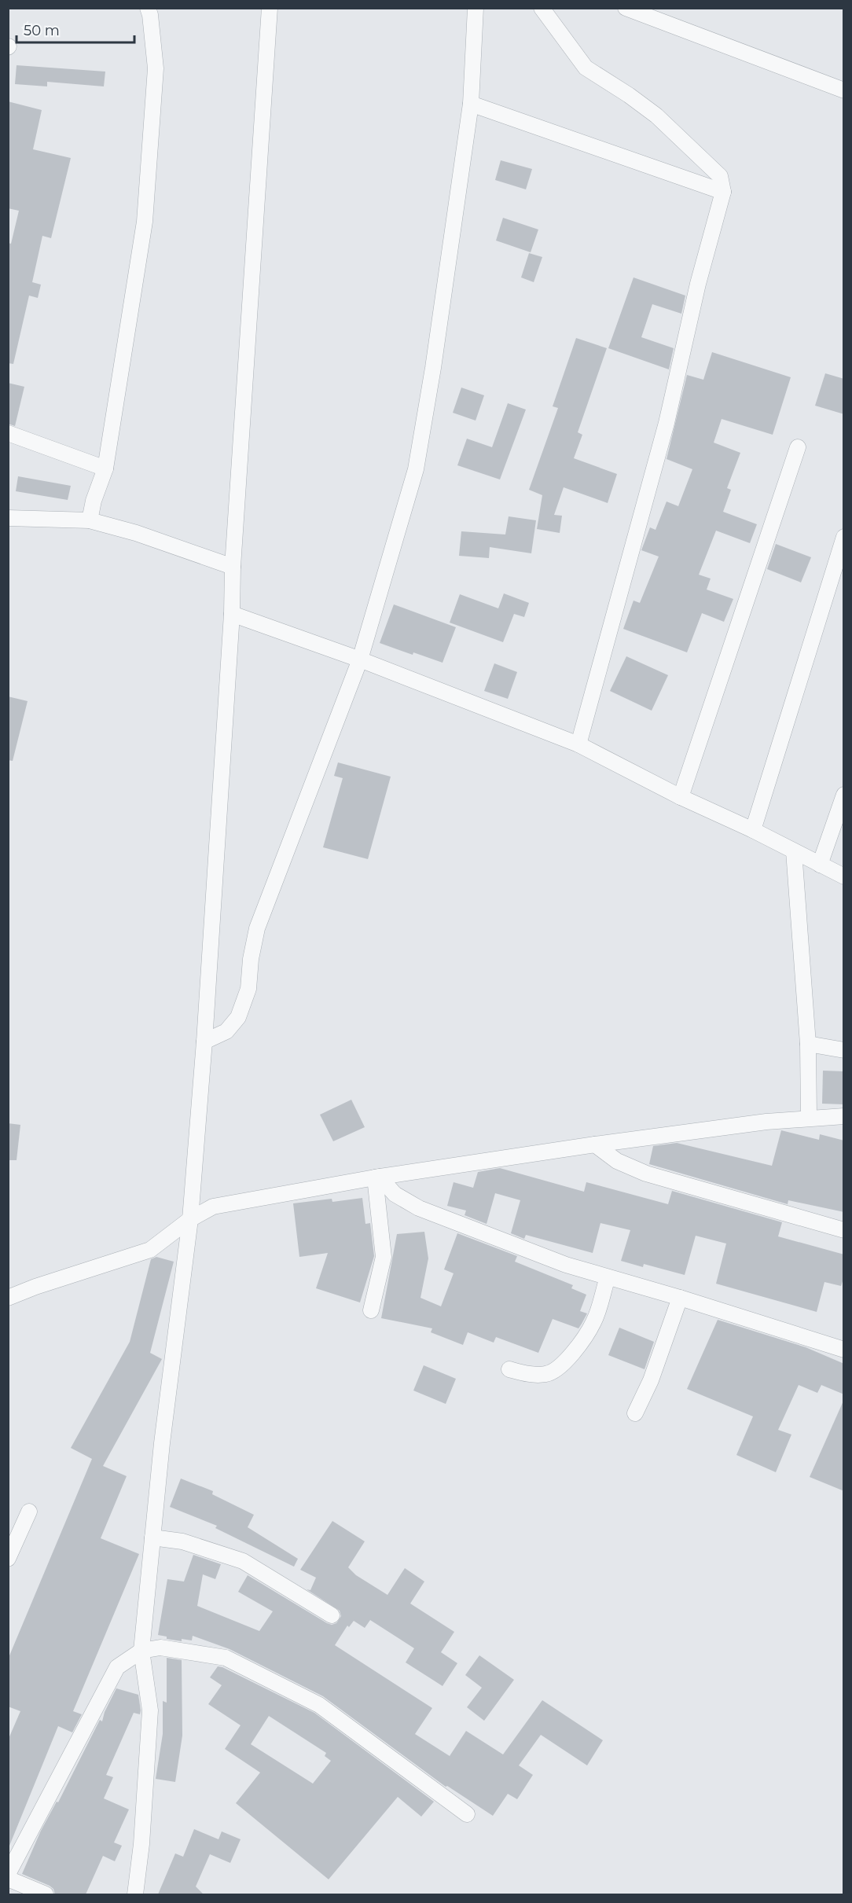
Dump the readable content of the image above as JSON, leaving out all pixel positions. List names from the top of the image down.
{
  "scale_bar": "50 m"
}
